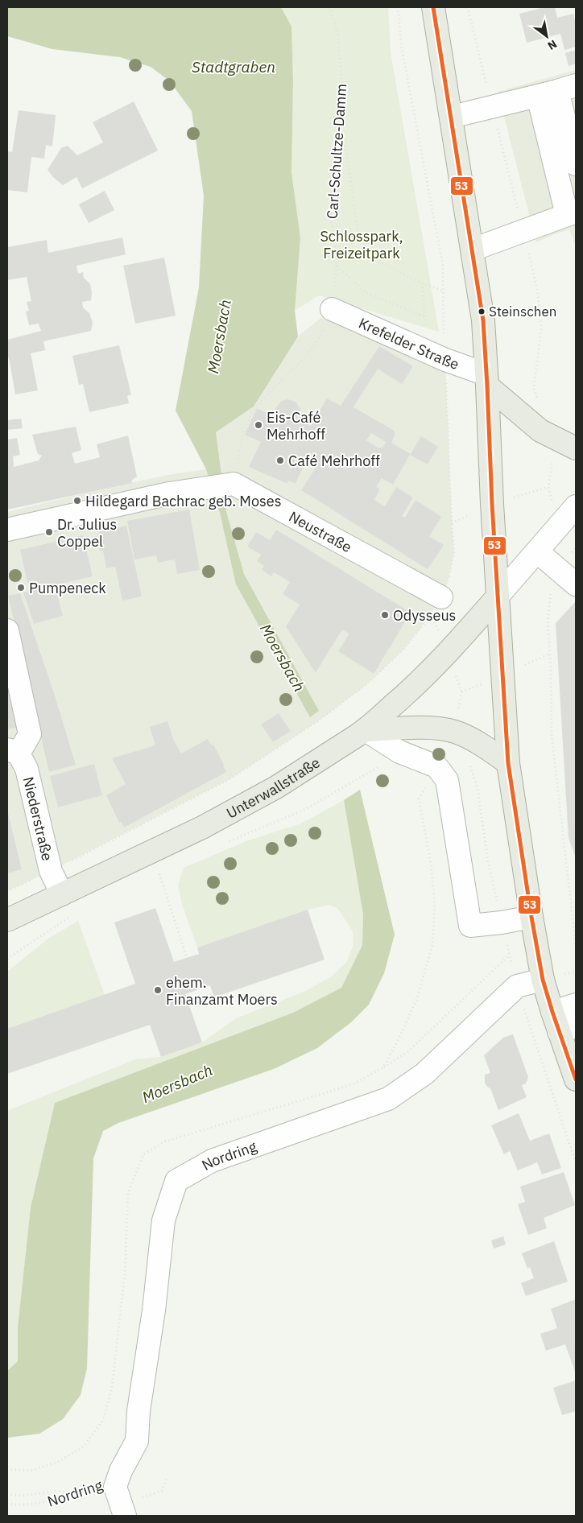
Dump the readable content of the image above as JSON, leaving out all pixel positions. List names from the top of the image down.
{
  "streets": {
    "main road": ["Unterwallstraße"],
    "street": [
      "Krefelder Straße",
      "Neustraße",
      "Niederstraße",
      "Nordring"
    ],
    "path": ["Carl-Schultze-Damm"]
  },
  "crossings": [
    ["Unterwallstraße", "Niederstraße"]
  ],
  "water": ["Stadtgraben", "Moersbach"],
  "parks": ["Schlosspark, Freizeitpark"],
  "places": [
    "Steinschen",
    "Eis-Café Mehrhoff",
    "Café Mehrhoff",
    "Hildegard Bachrac geb. Moses",
    "Dr. Julius Coppel",
    "Pumpeneck",
    "Odysseus",
    "ehem. Finanzamt Moers"
  ],
  "lines": ["transit line 53"],
  "north": "bottom right"
}
